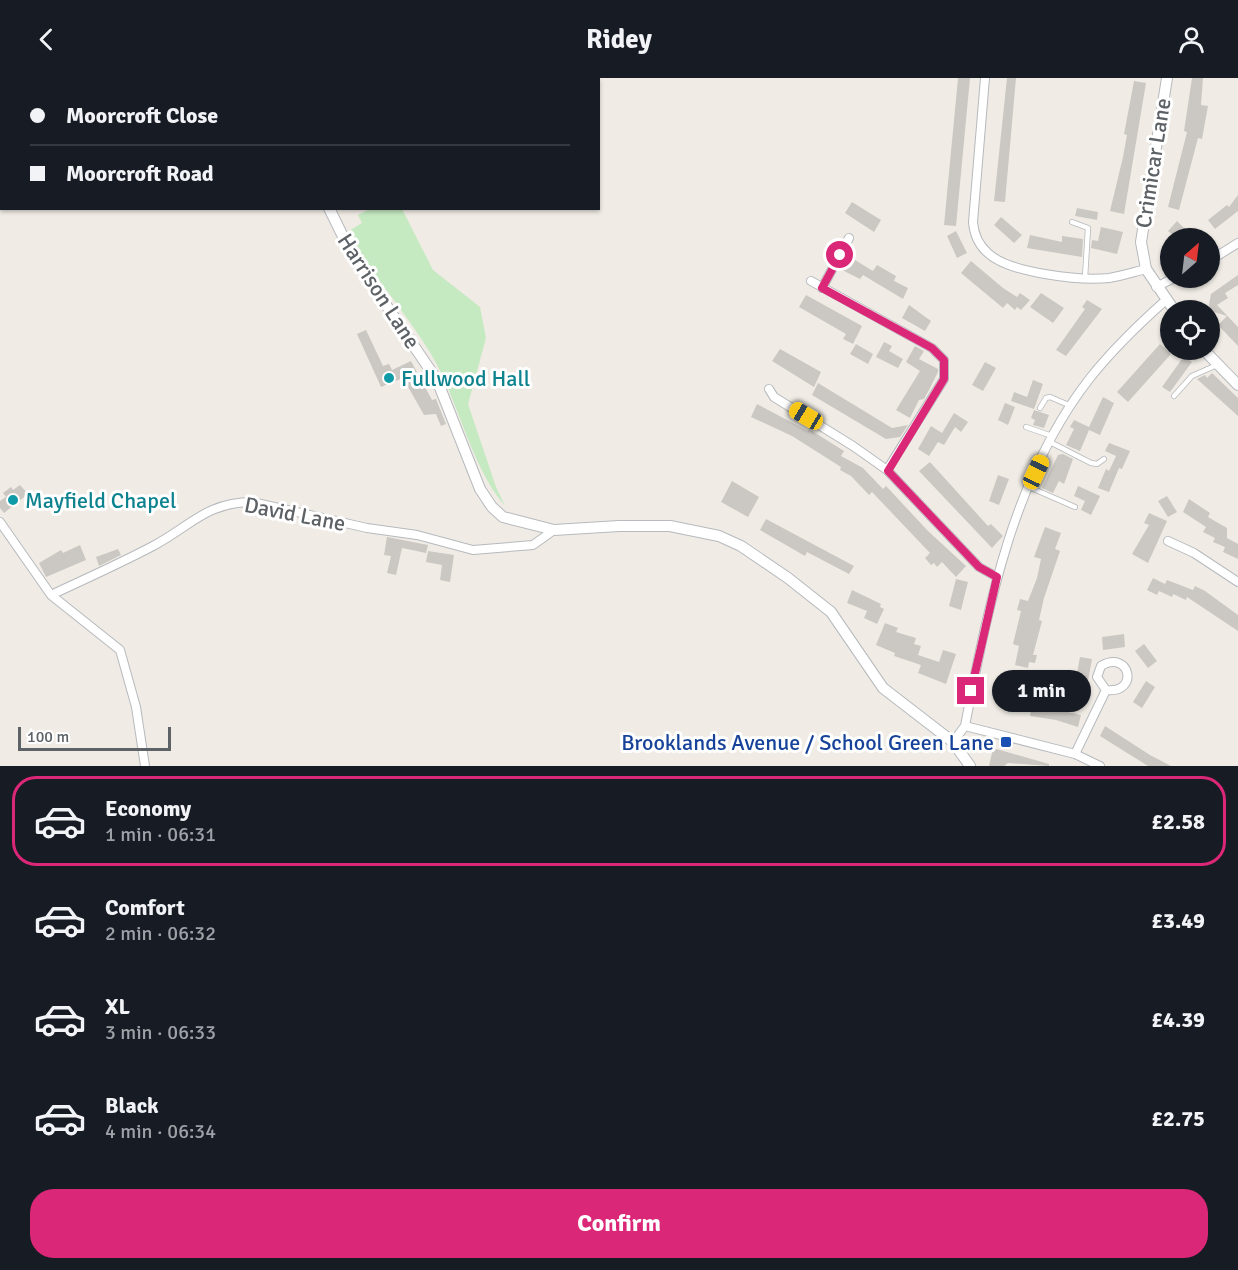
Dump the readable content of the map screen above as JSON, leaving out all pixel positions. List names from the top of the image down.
{
  "streets": {
    "street": ["Crimicar Lane", "Harrison Lane", "David Lane"]
  },
  "crossings": [
    ["Harrison Lane", "David Lane"]
  ],
  "places": {
    "other": ["Fullwood Hall", "Mayfield Chapel"],
    "transit": ["Brooklands Avenue / School Green Lane"]
  },
  "scale_bar": "100 m",
  "north": "top right",
  "page": {
    "header": "Ridey",
    "banner": ["Moorcroft Close", "Moorcroft Road"],
    "bubble": "1 min",
    "scale": "100 m",
    "list": [
      {
        "name": "Economy",
        "note": "1 min · 06:31",
        "value": "£2.58"
      },
      {
        "name": "Comfort",
        "note": "2 min · 06:32",
        "value": "£3.49"
      },
      {
        "name": "XL",
        "note": "3 min · 06:33",
        "value": "£4.39"
      },
      {
        "name": "Black",
        "note": "4 min · 06:34",
        "value": "£2.75"
      }
    ],
    "buttons": "Confirm"
  }
}
